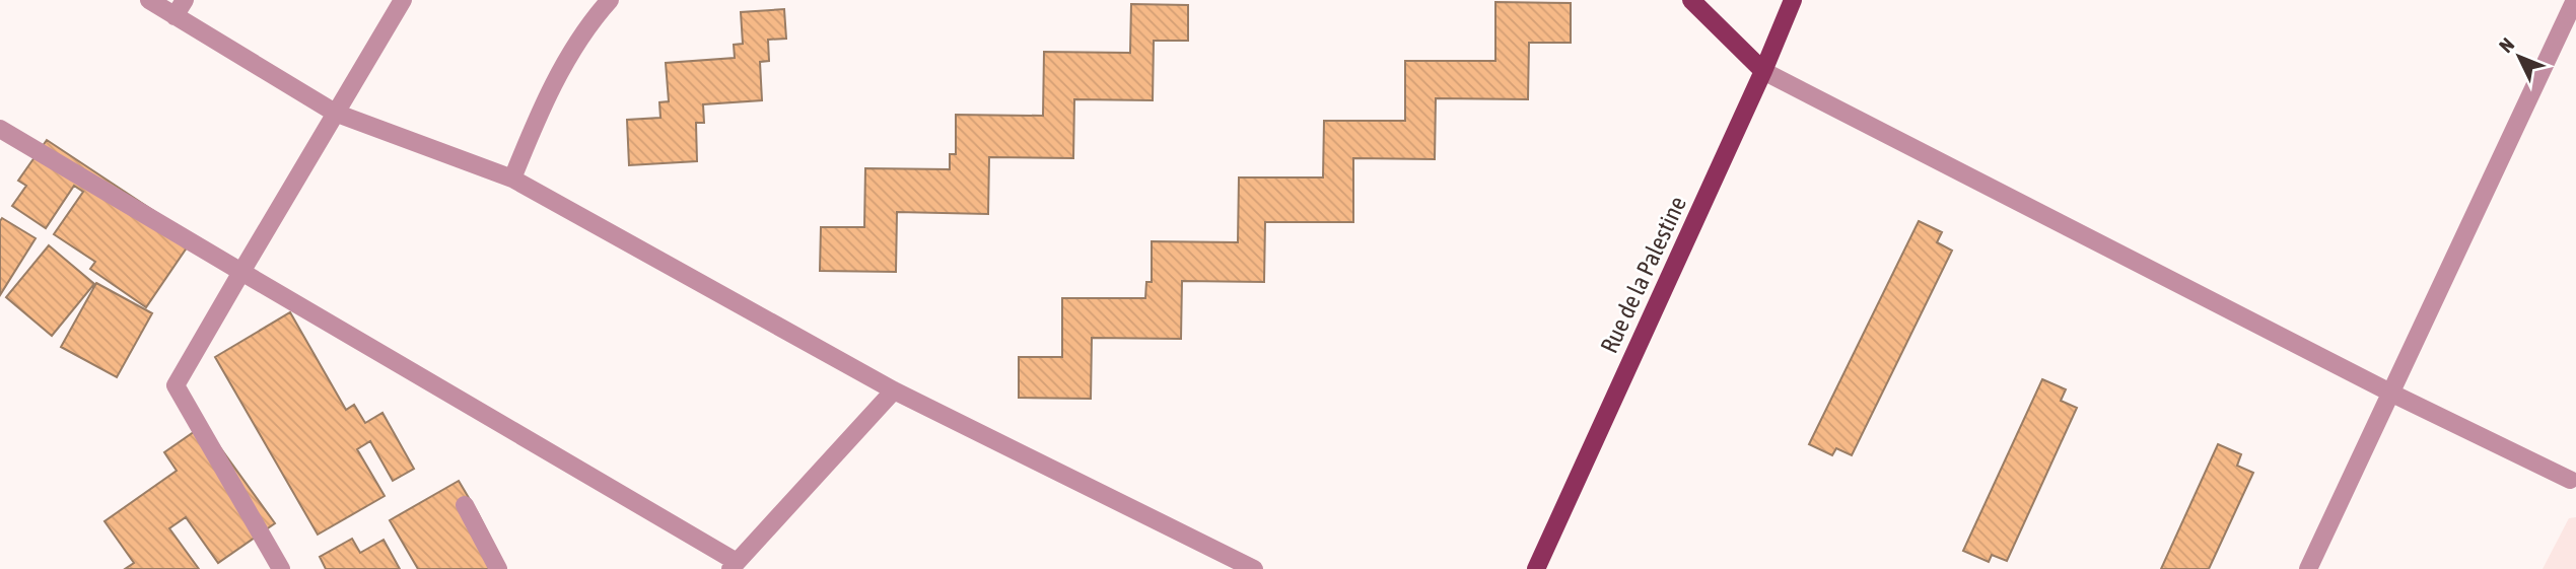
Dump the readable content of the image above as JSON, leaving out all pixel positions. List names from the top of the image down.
{
  "streets": {
    "main road": ["Rue de la Palestine"]
  },
  "north": "top left"
}
